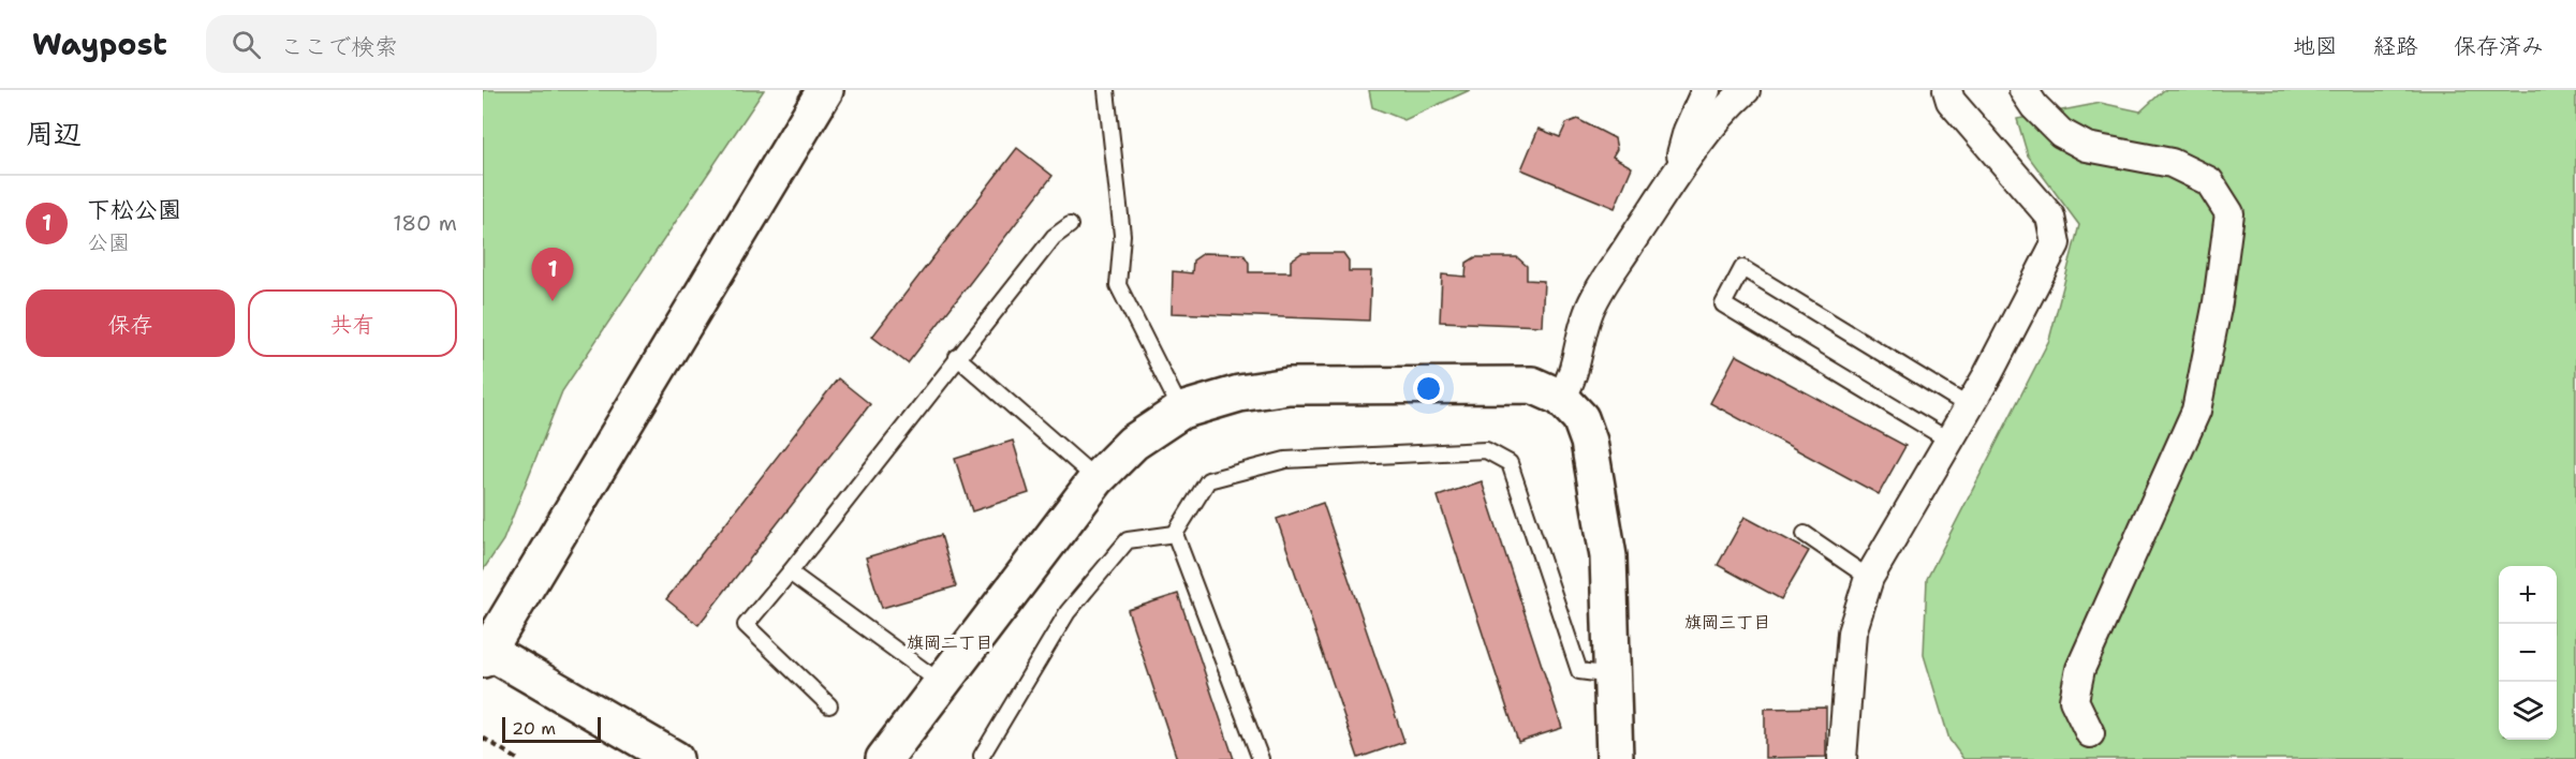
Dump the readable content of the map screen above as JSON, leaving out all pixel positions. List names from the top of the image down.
{
  "districts": ["旗岡三丁目", "旗岡二丁目"],
  "scale_bar": "20 m",
  "page": {
    "header": "Waypost",
    "search": "ここで検索",
    "nav": ["地図", "経路", "保存済み"],
    "heading": "周辺",
    "list": [
      {
        "mark": "1",
        "name": "下松公園",
        "note": "公園",
        "value": "180 m"
      }
    ],
    "pins": "1",
    "buttons": ["保存", "共有"],
    "map_buttons": ["+", "−"],
    "scale": "20 m"
  }
}
